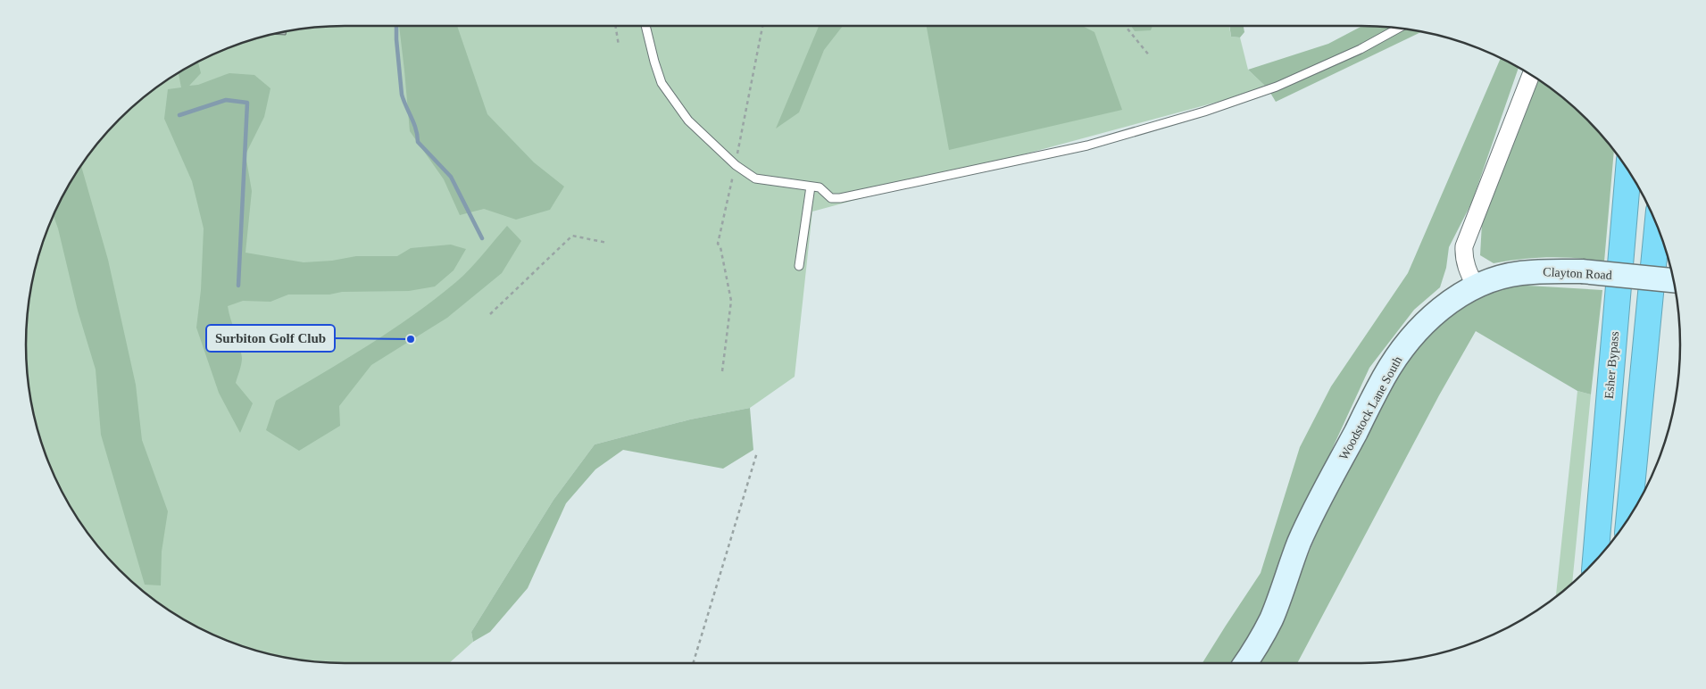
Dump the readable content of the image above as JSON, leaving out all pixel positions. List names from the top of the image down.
{
  "streets": {
    "highway": ["Esher Bypass"],
    "street": ["Clayton Road", "Woodstock Lane South"]
  },
  "crossings": [
    ["Clayton Road", "Woodstock Lane South"]
  ],
  "places": ["Surbiton Golf Club"]
}
